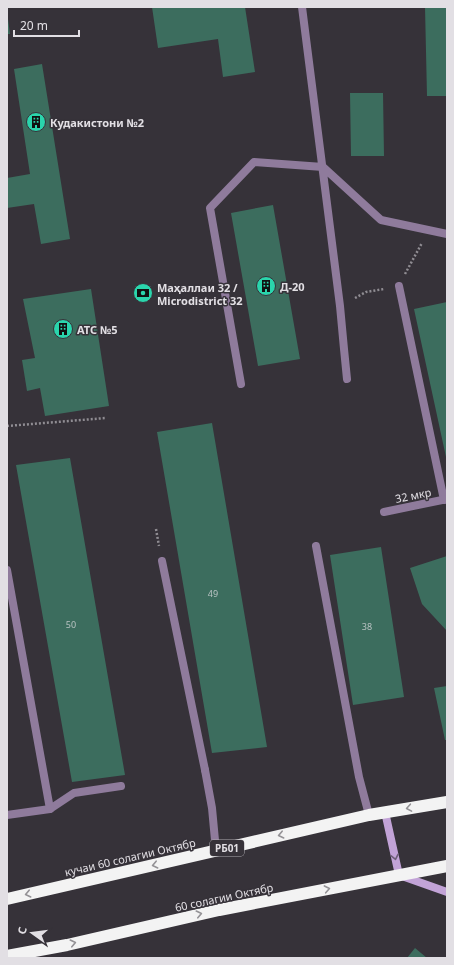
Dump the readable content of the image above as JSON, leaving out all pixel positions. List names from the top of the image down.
{
  "streets": {
    "highway": ["РБ01", "кучаи 60 солагии Октябр", "60 солагии Октябр"],
    "street": ["32 мкр"]
  },
  "one_way": ["кучаи 60 солагии Октябр", "60 солагии Октябр"],
  "places": {
    "building": ["Кудакистони №2", "Д-20", "АТС №5"],
    "bank": ["Маҳаллаи 32 / Microdistrict 32"]
  },
  "house_numbers": ["49", "50", "38"],
  "scale_bar": "20 m",
  "north": "left"
}
